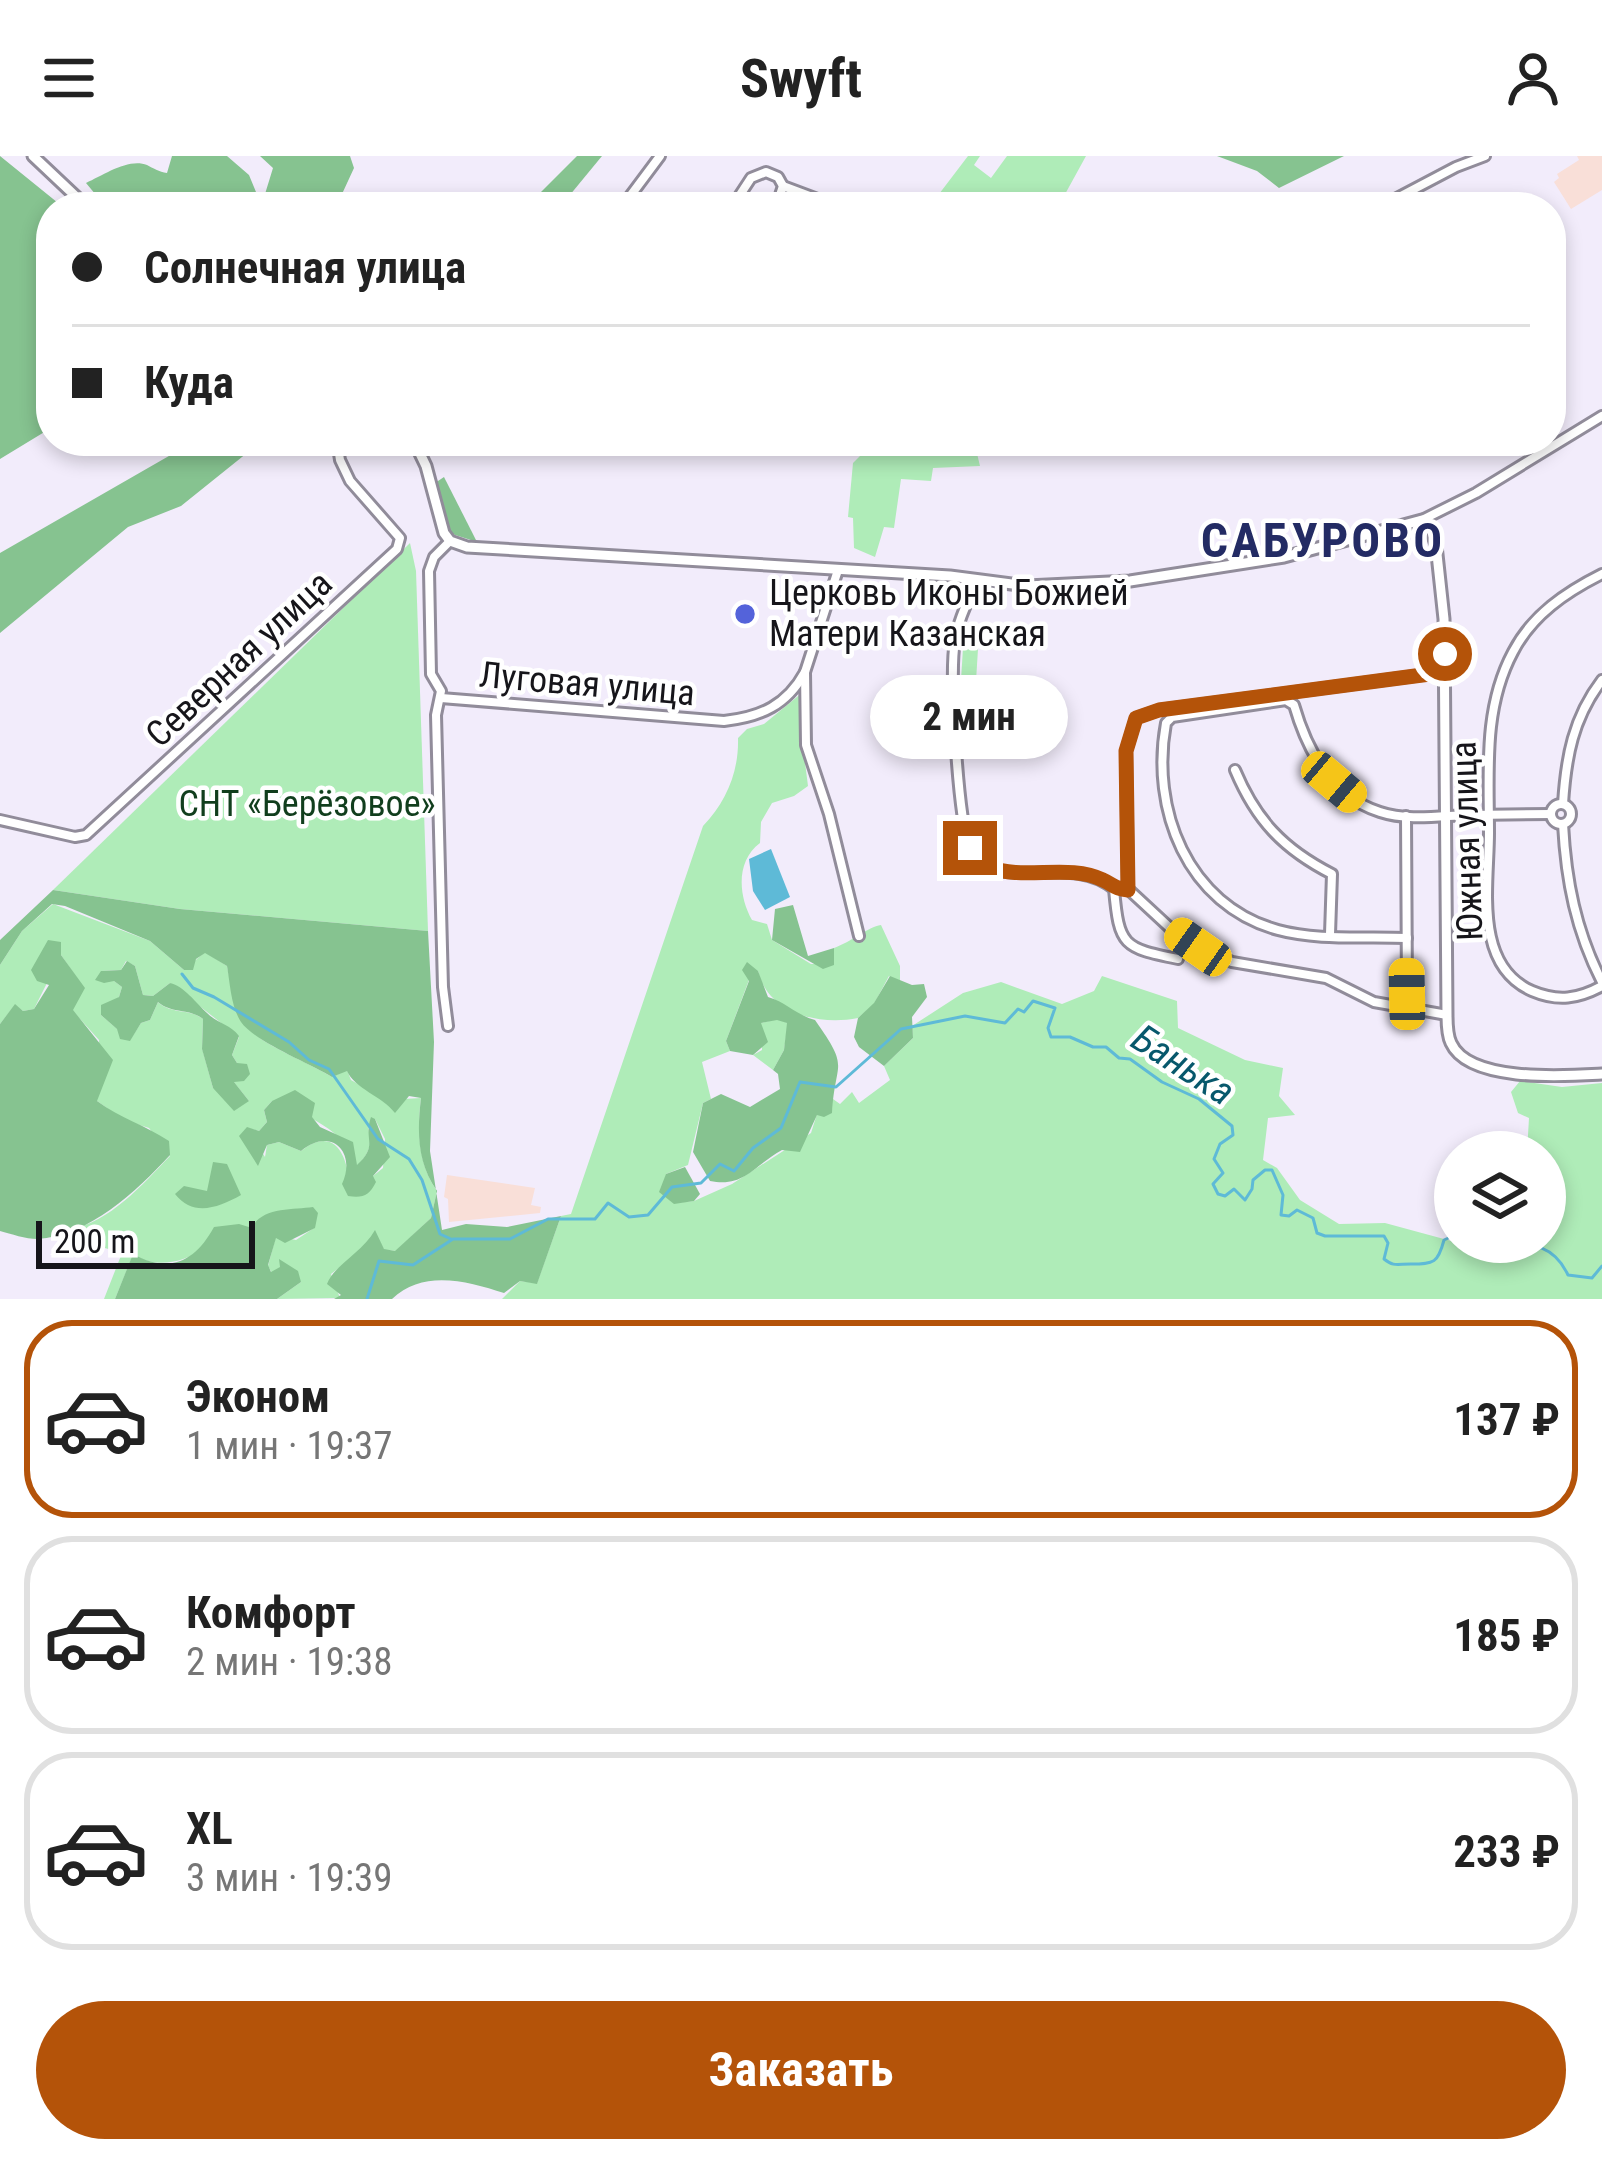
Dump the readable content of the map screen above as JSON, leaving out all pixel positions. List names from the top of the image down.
{
  "streets": {
    "street": ["Северная улица", "Луговая улица", "Южная улица"]
  },
  "districts": ["САБУРОВО"],
  "water": ["Банька"],
  "parks": ["СНТ «Берёзовое»"],
  "places": ["Церковь Иконы Божией Матери Казанская"],
  "scale_bar": "200 m",
  "page": {
    "header": "Swyft",
    "banner": ["Солнечная улица", "Куда"],
    "bubble": "2 мин",
    "scale": "200 m",
    "list": [
      {
        "name": "Эконом",
        "note": "1 мин · 19:37",
        "value": "137 ₽"
      },
      {
        "name": "Комфорт",
        "note": "2 мин · 19:38",
        "value": "185 ₽"
      },
      {
        "name": "XL",
        "note": "3 мин · 19:39",
        "value": "233 ₽"
      }
    ],
    "buttons": "Заказать"
  }
}
